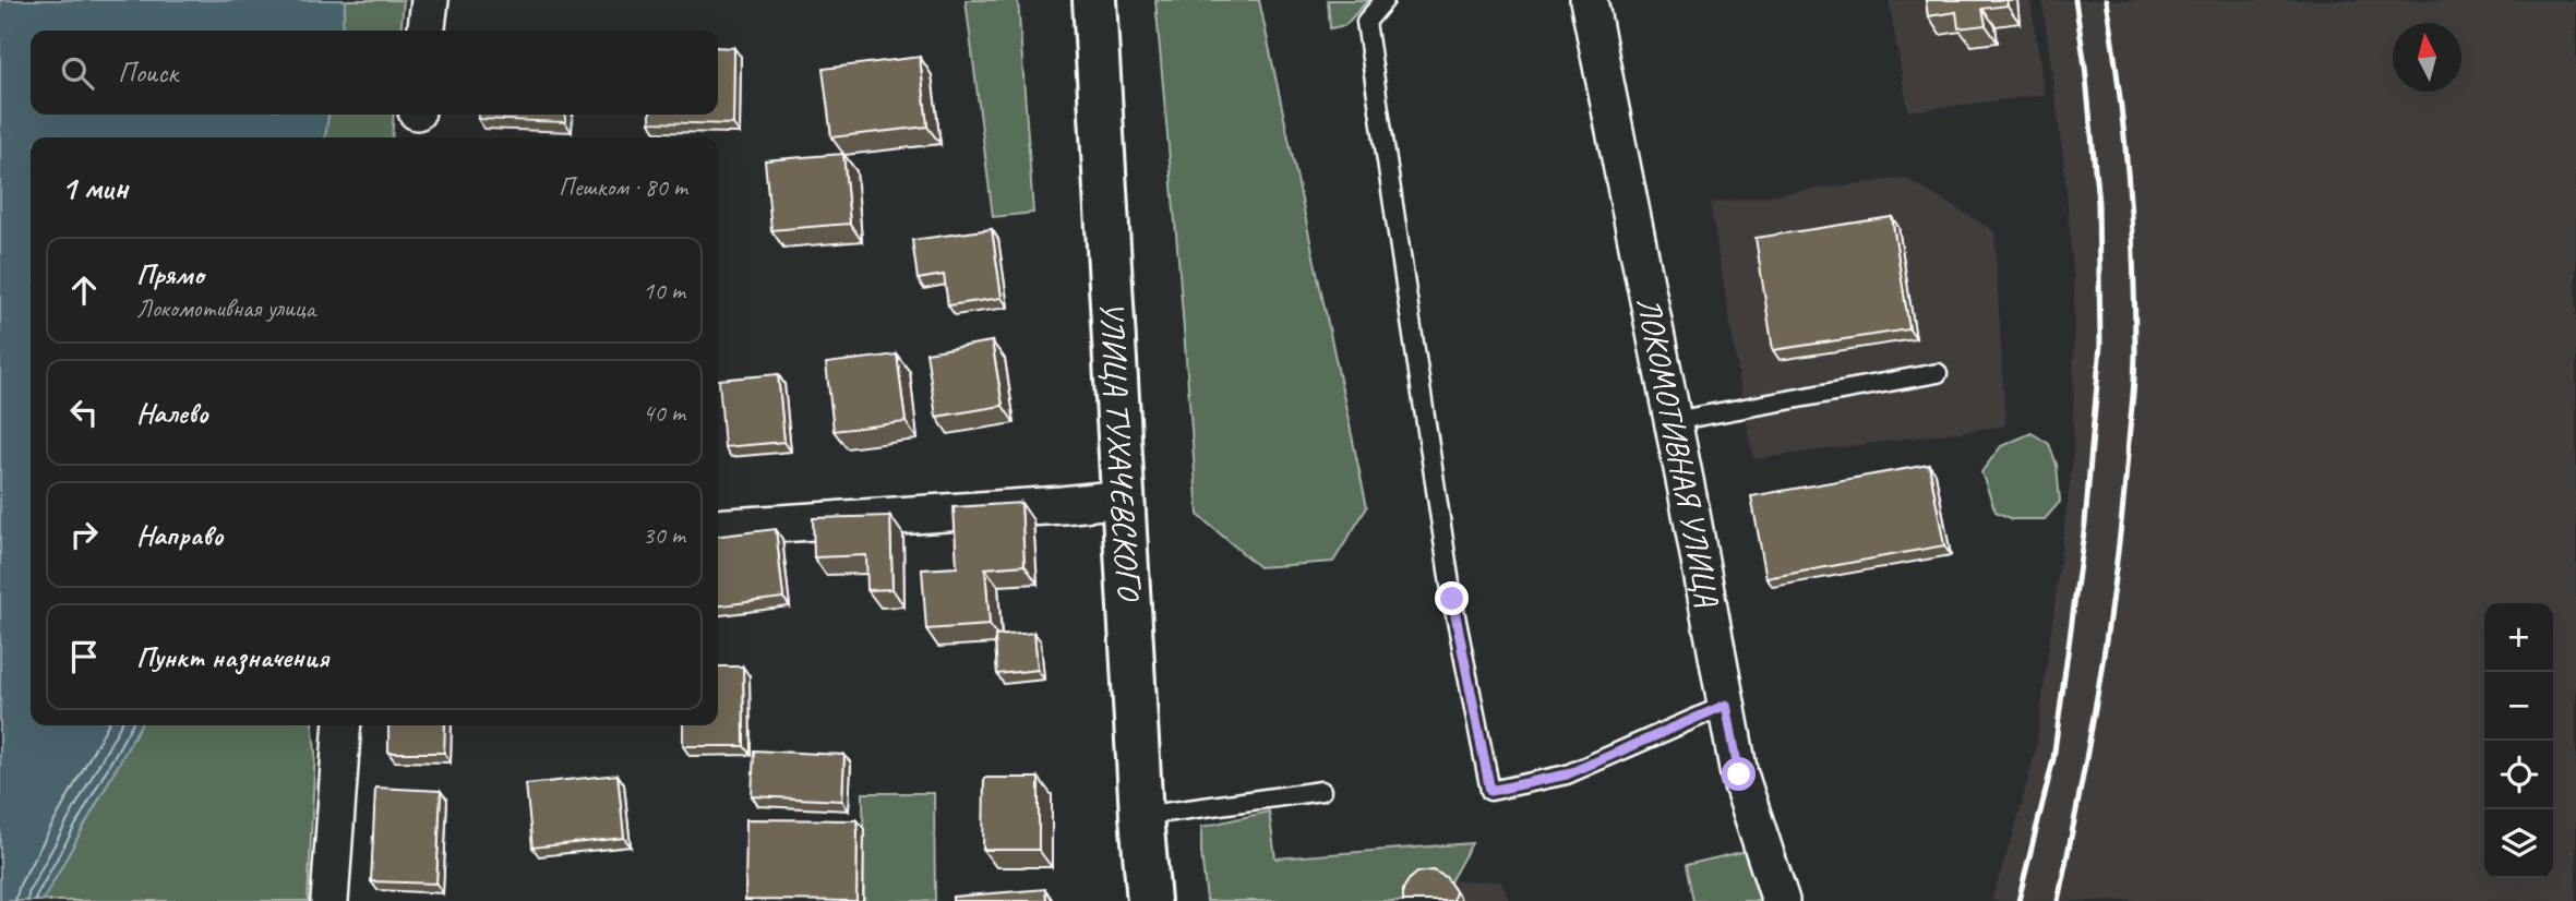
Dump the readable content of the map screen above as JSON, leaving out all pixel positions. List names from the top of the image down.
{
  "streets": {
    "main road": ["УЛИЦА ТУХАЧЕВСКОГО"],
    "street": ["ЛОКОМОТИВНАЯ УЛИЦА"]
  },
  "north": "top",
  "page": {
    "search": "Поиск",
    "heading": ["1 мин", "Пешком · 80 m"],
    "list": [
      ["Прямо", "Локомотивная улица", "10 m"],
      ["Налево", "40 m"],
      ["Направо", "30 m"],
      "Пункт назначения"
    ],
    "map_buttons": ["+", "−"]
  }
}
